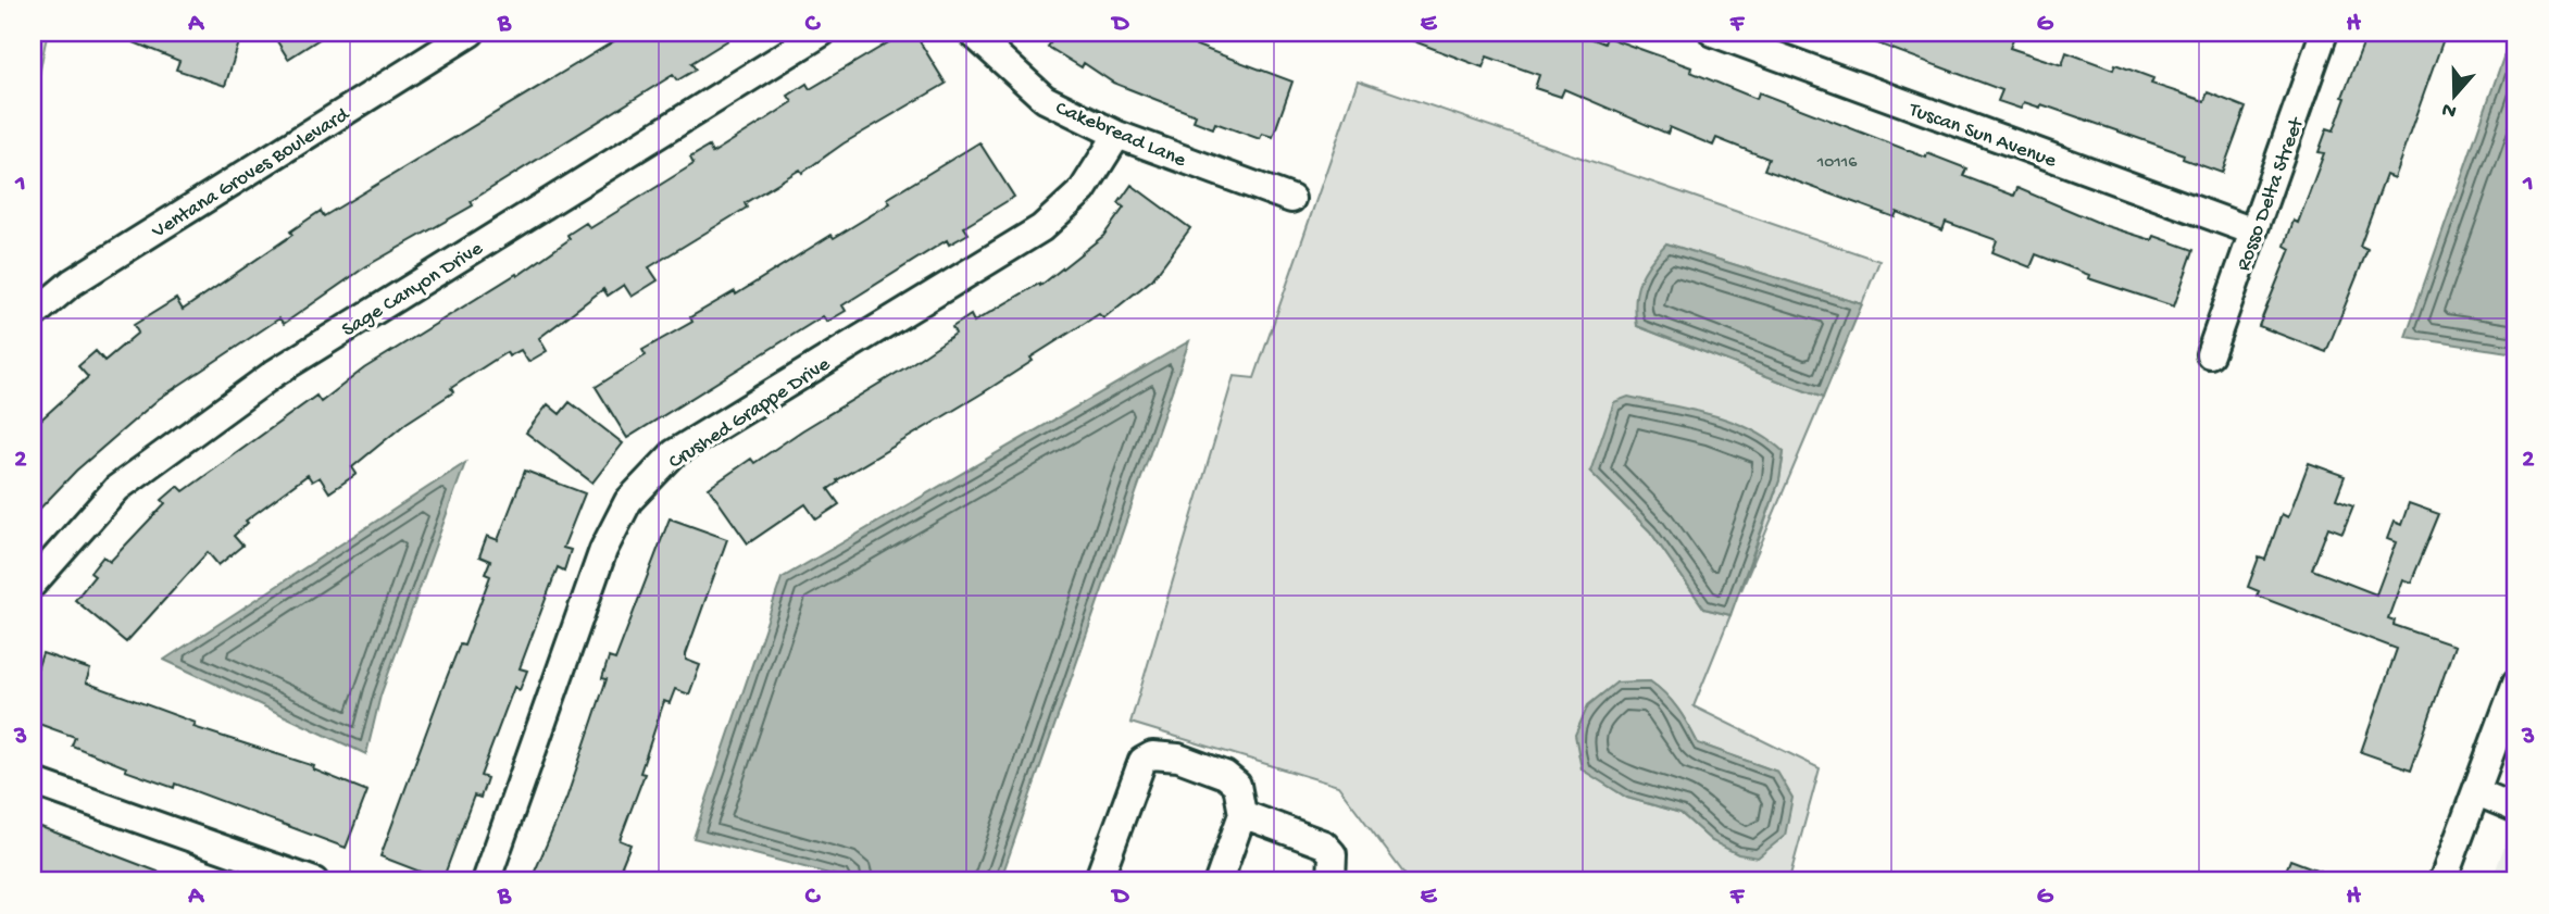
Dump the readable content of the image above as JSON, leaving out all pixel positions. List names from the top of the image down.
{
  "streets": {
    "street": [
      "Cakebread Lane",
      "Tuscan Sun Avenue",
      "Ventana Groves Boulevard",
      "Rosso Delta Street",
      "Sage Canyon Drive",
      "Crushed Grappe Drive"
    ]
  },
  "crossings": [
    ["Cakebread Lane", "Crushed Grappe Drive"],
    ["Tuscan Sun Avenue", "Rosso Delta Street"]
  ],
  "house_numbers": ["10116"],
  "north": "bottom",
  "grid": {
    "columns": [
      "A",
      "B",
      "C",
      "D",
      "E",
      "F",
      "G",
      "H"
    ],
    "rows": ["1", "2", "3"]
  }
}
